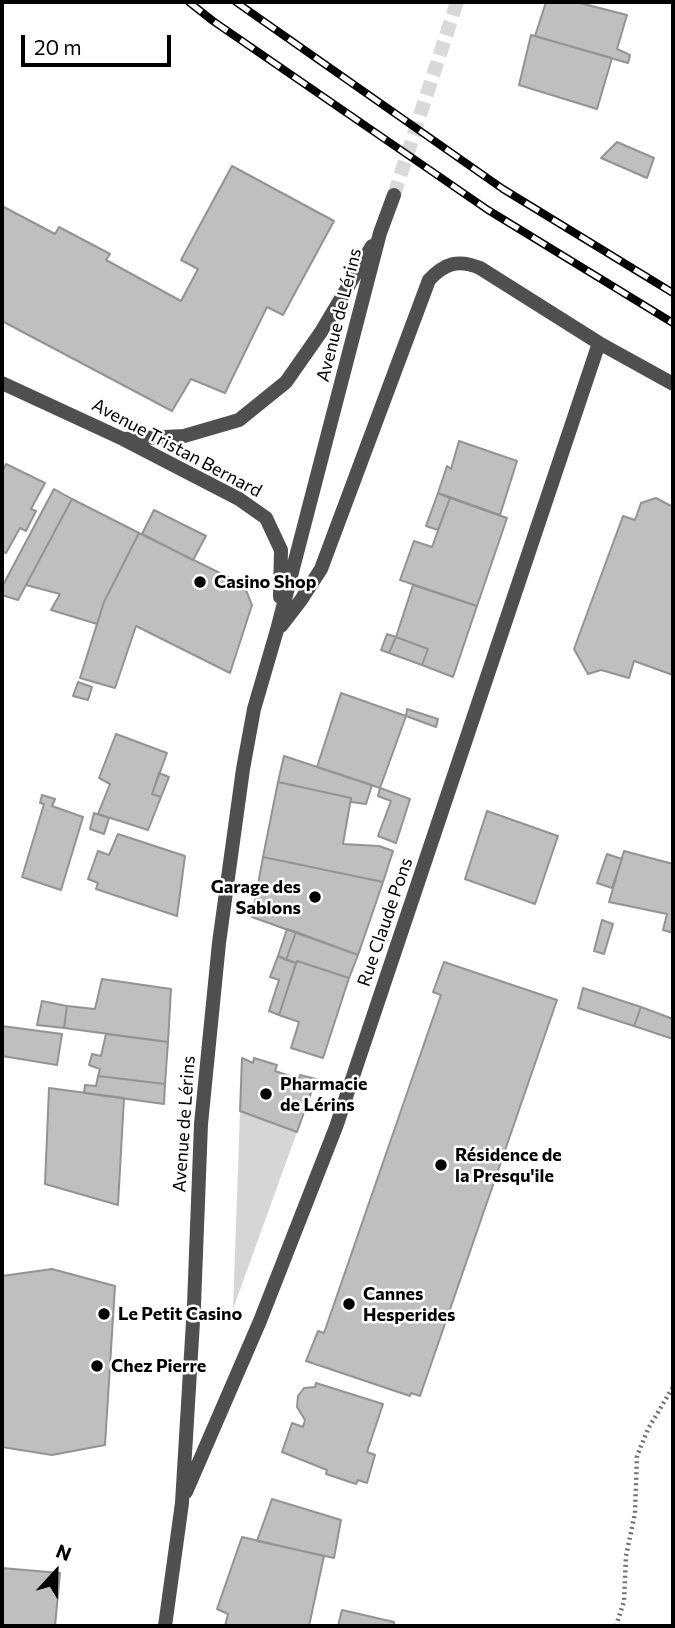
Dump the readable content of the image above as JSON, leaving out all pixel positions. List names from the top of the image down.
{
  "streets": {
    "street": ["Avenue de Lérins", "Avenue Tristan Bernard", "Rue Claude Pons"]
  },
  "crossings": [
    ["Avenue de Lérins", "Avenue Tristan Bernard"],
    ["Avenue de Lérins", "Rue Claude Pons"]
  ],
  "places": [
    "Casino Shop",
    "Garage des Sablons",
    "Pharmacie de Lérins",
    "Résidence de la Presqu'ile",
    "Cannes Hesperides",
    "Le Petit Casino",
    "Chez Pierre"
  ],
  "scale_bar": "20 m",
  "north": "top"
}
